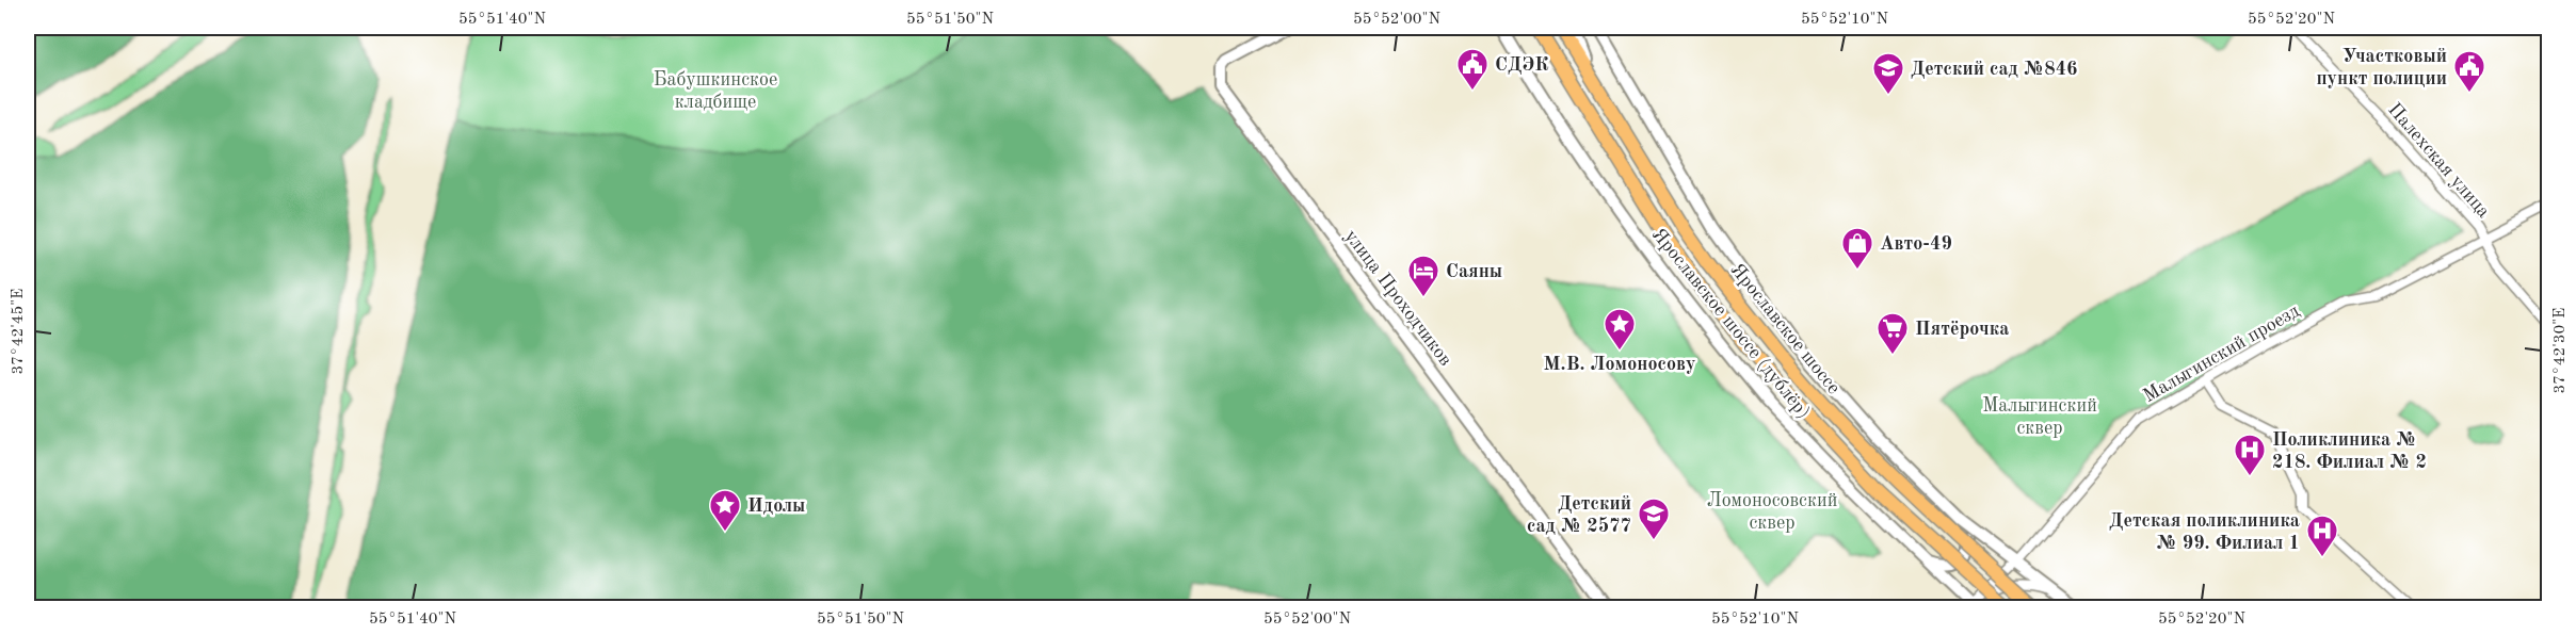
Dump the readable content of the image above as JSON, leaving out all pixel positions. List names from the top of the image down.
{
  "streets": {
    "main road": ["Ярославское шоссе"],
    "street": [
      "Палехская улица",
      "улица Проходчиков",
      "Ярославское шоссе (дублёр)",
      "Малыгинский проезд"
    ]
  },
  "crossings": [
    ["Палехская улица", "Малыгинский проезд"],
    ["Ярославское шоссе (дублёр)", "Малыгинский проезд"]
  ],
  "parks": ["Бабушкинское кладбище", "Малыгинский сквер", "Ломоносовский сквер"],
  "places": {
    "public building": ["СДЭК", "Участковый пункт полиции"],
    "school or university": ["Детский сад №846", "Детский сад № 2577"],
    "shop": ["Авто-49"],
    "hotel": ["Саяны"],
    "place": ["М.В. Ломоносову", "Идолы"],
    "supermarket": ["Пятёрочка"],
    "hospital": ["Поликлиника № 218. Филиал № 2", "Детская поликлиника № 99. Филиал 1"]
  },
  "coordinates": [
    "55°51'40\"N",
    "55°51'50\"N",
    "55°52'00\"N",
    "55°52'10\"N",
    "55°52'20\"N",
    "37°42'45\"E",
    "37°42'30\"E"
  ]
}
